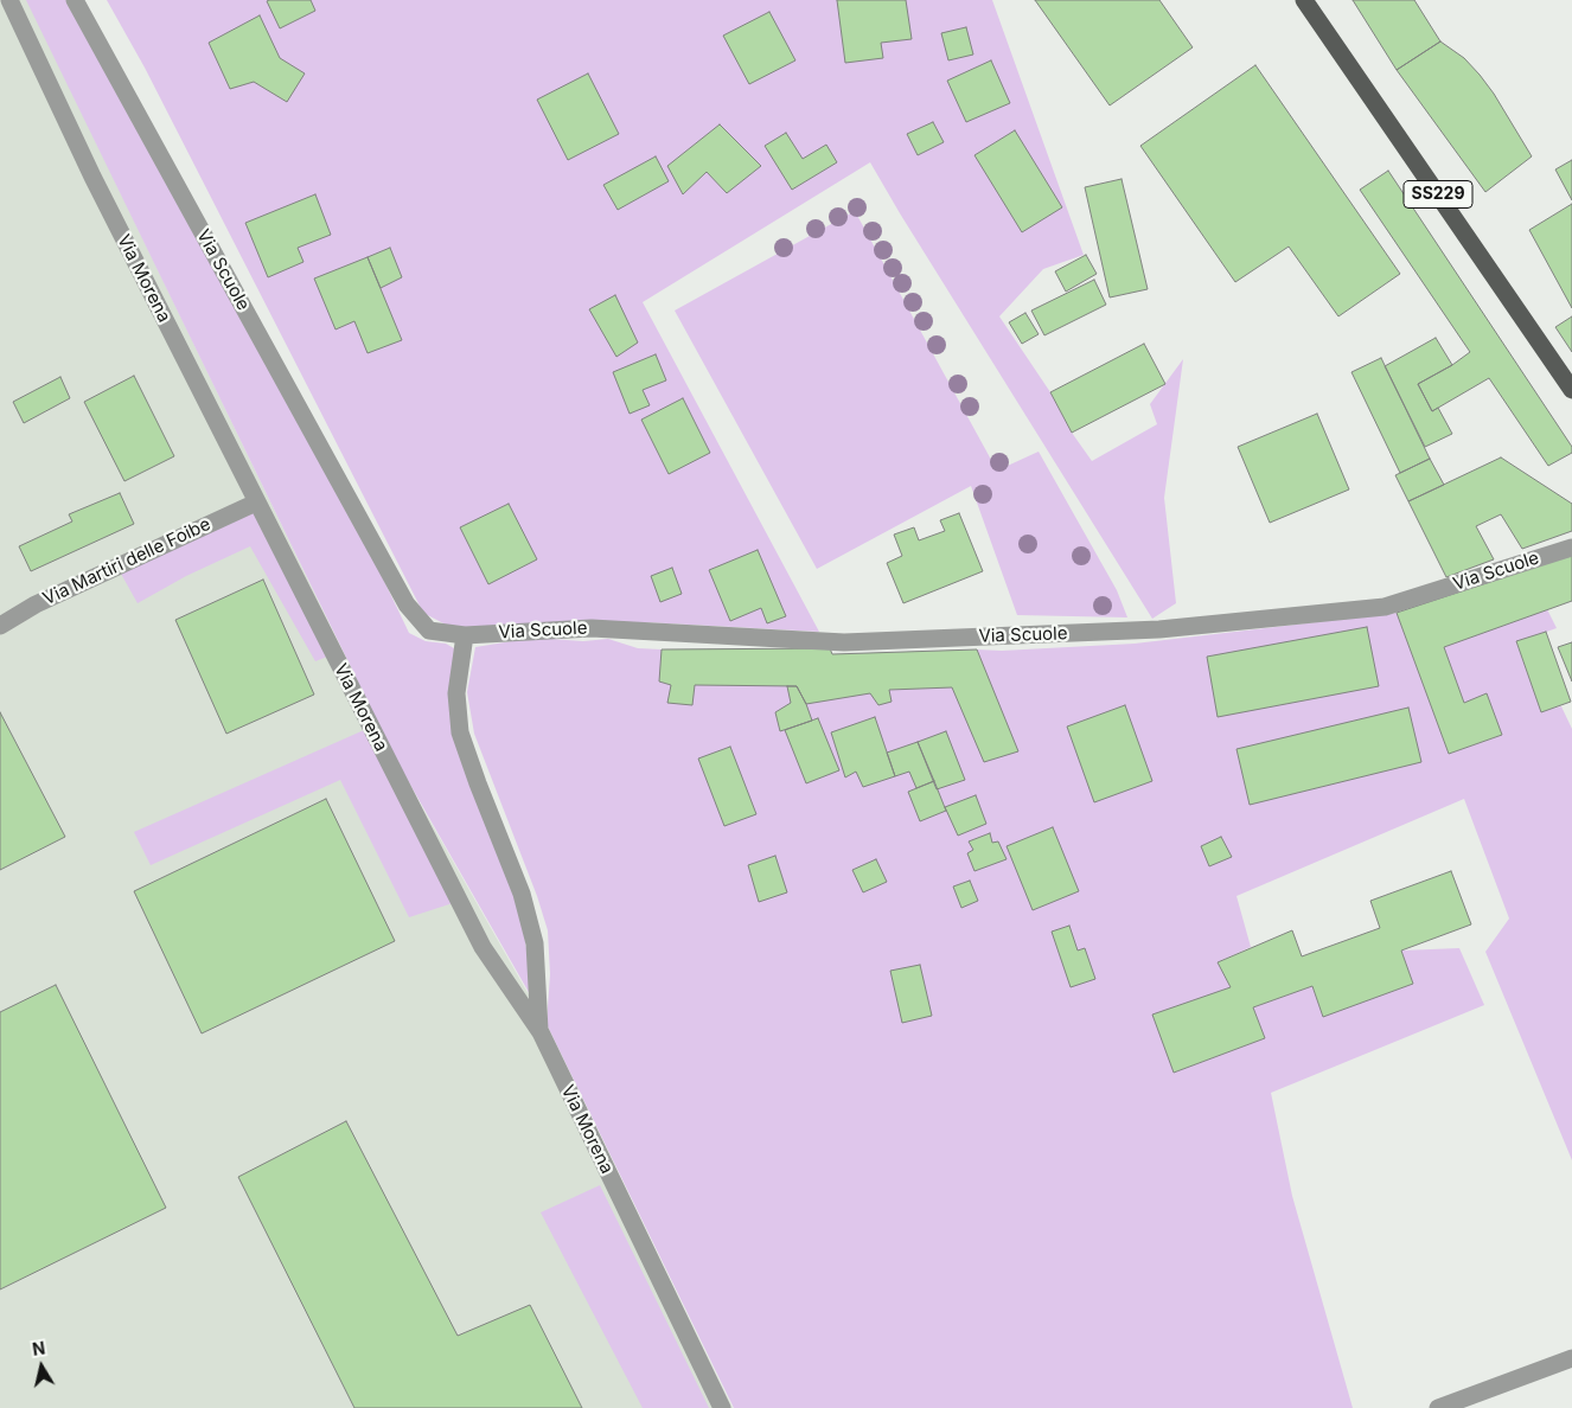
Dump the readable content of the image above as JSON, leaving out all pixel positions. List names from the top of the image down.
{
  "streets": {
    "main road": ["SS229"],
    "street": ["Via Scuole", "Via Morena", "Via Martiri delle Foibe"]
  },
  "crossings": [
    ["Via Morena", "Via Martiri delle Foibe"]
  ],
  "north": "top"
}
